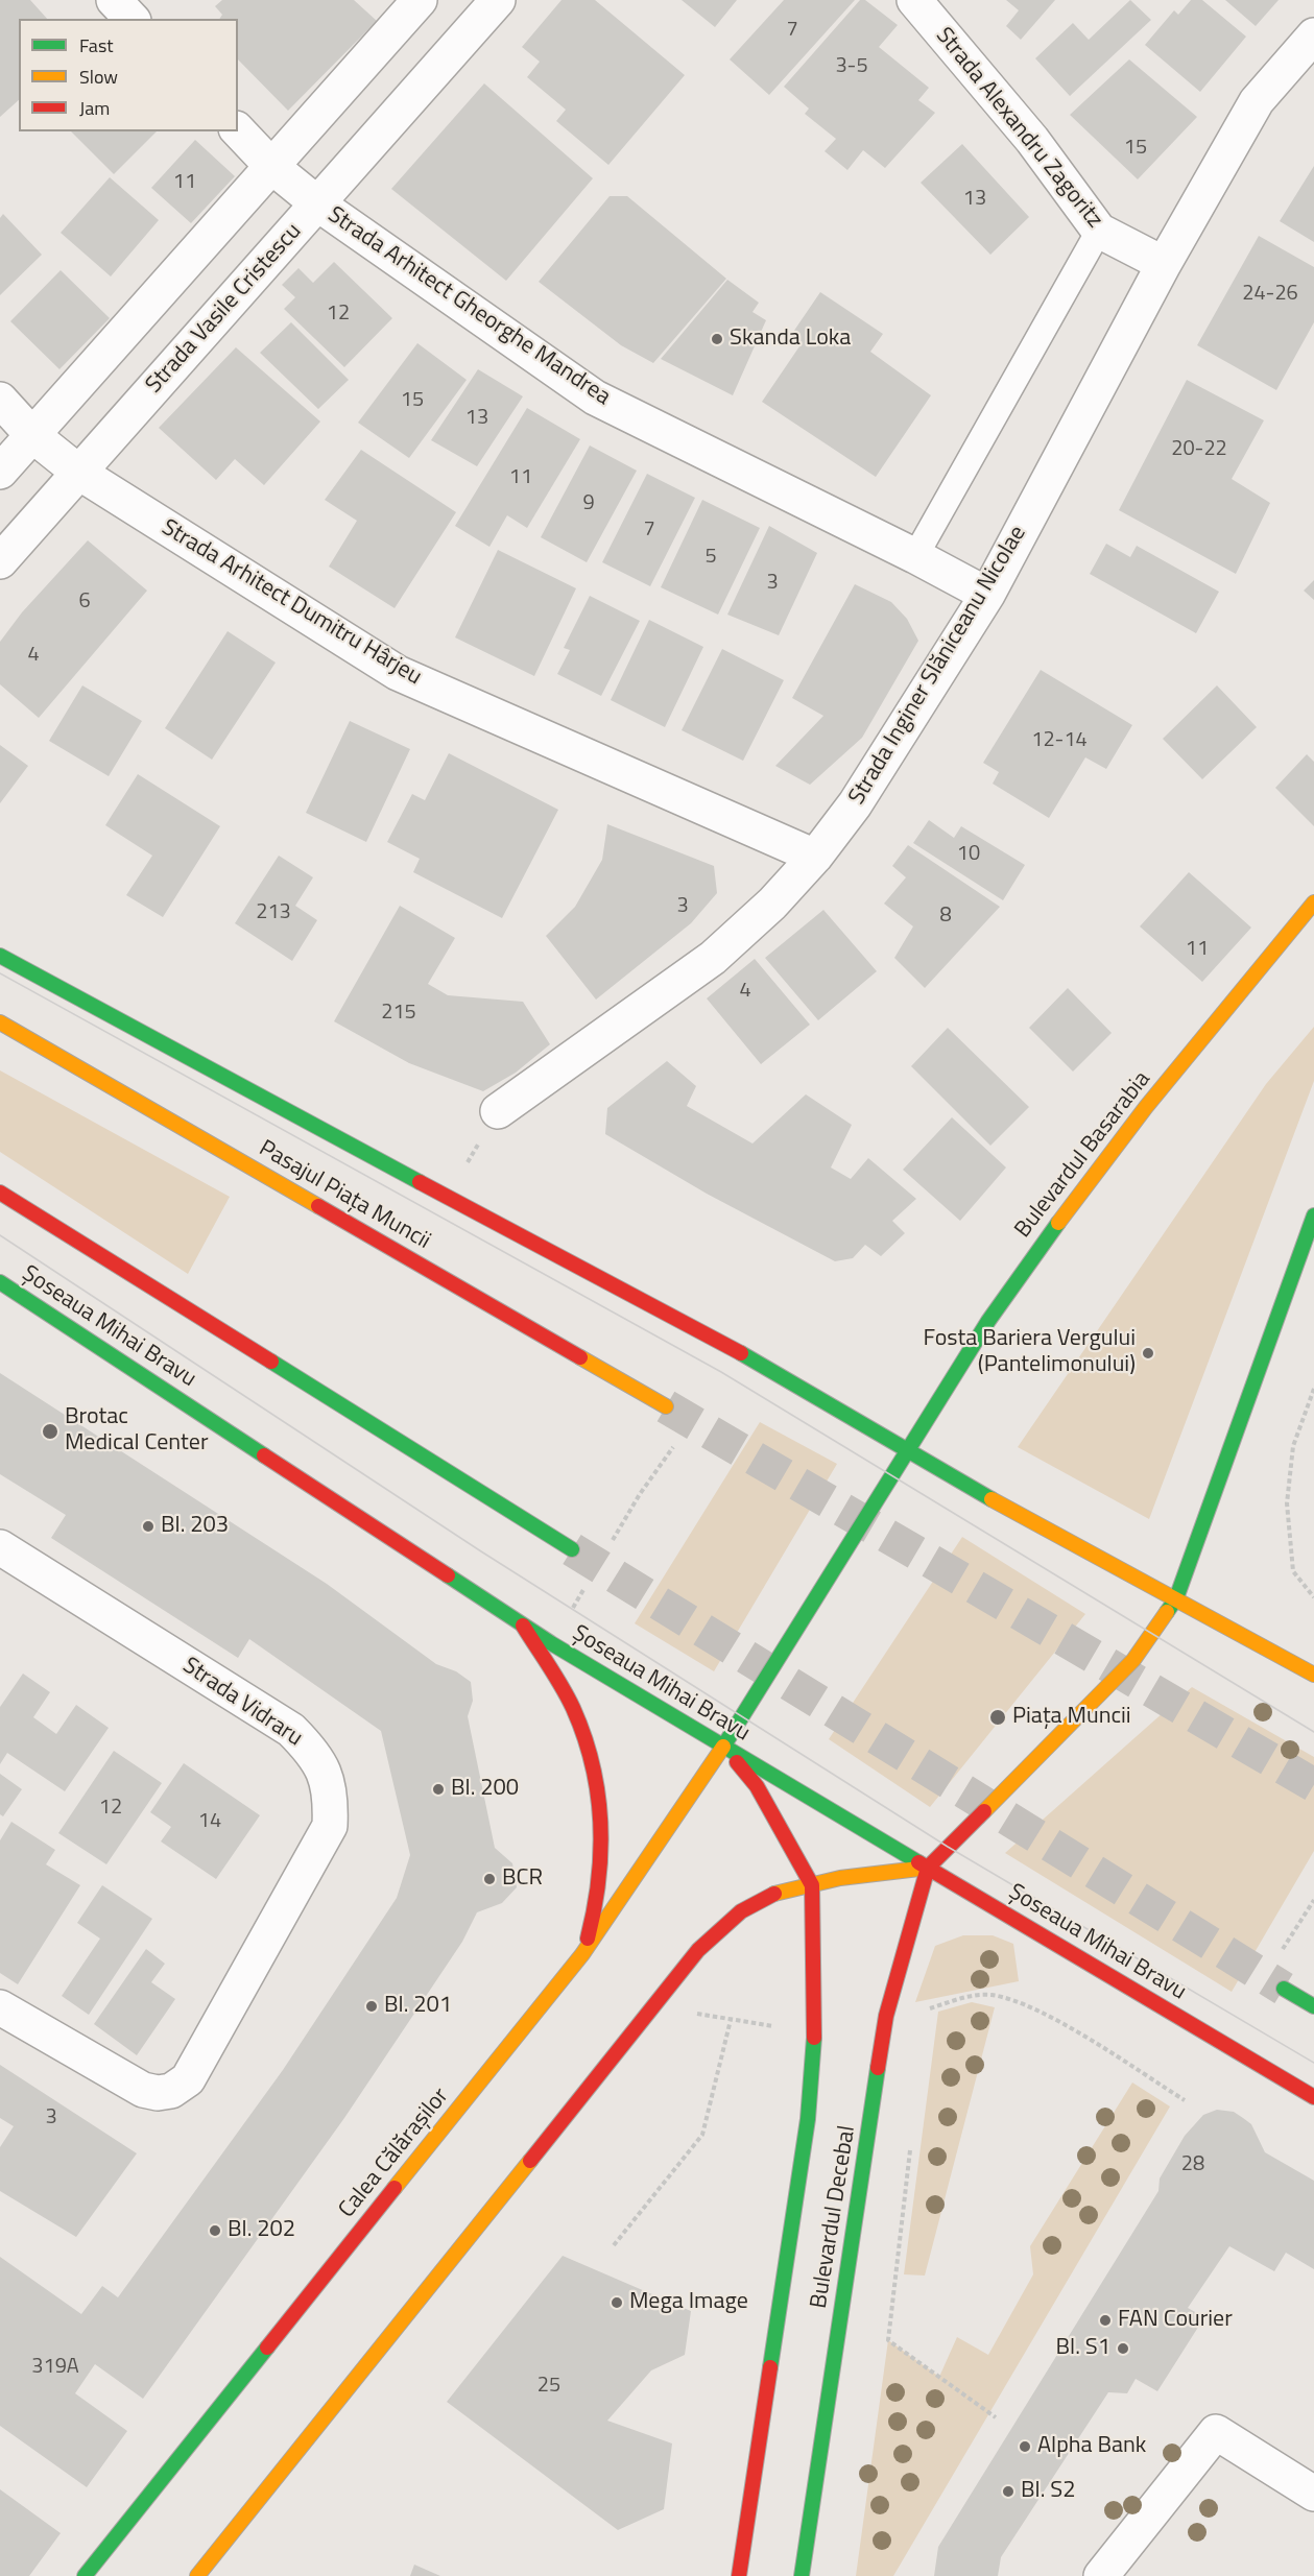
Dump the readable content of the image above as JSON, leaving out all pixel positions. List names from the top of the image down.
{
  "streets": {
    "main road": [
      "Bulevardul Basarabia",
      "Pasajul Piața Muncii",
      "Șoseaua Mihai Bravu",
      "Calea Călărașilor",
      "Bulevardul Decebal"
    ],
    "street": [
      "Strada Alexandru Zagoritz",
      "Strada Arhitect Gheorghe Mandrea",
      "Strada Vasile Cristescu",
      "Strada Arhitect Dumitru Hârjeu",
      "Strada Inginer Slăniceanu Nicolae",
      "Strada Vidraru"
    ]
  },
  "crossings": [
    ["Strada Alexandru Zagoritz", "Strada Inginer Slăniceanu Nicolae"],
    ["Strada Arhitect Gheorghe Mandrea", "Strada Vasile Cristescu"],
    ["Strada Arhitect Gheorghe Mandrea", "Strada Inginer Slăniceanu Nicolae"],
    ["Strada Vasile Cristescu", "Strada Arhitect Dumitru Hârjeu"],
    ["Strada Arhitect Dumitru Hârjeu", "Strada Inginer Slăniceanu Nicolae"],
    ["Șoseaua Mihai Bravu", "Calea Călărașilor"],
    ["Șoseaua Mihai Bravu", "Bulevardul Decebal"]
  ],
  "places": [
    "Skanda Loka",
    "Fosta Bariera Vergului (Pantelimonului)",
    "Brotac Medical Center",
    "Bl. 203",
    "Piața Muncii",
    "Bl. 200",
    "BCR",
    "Bl. 201",
    "Bl. 202",
    "Mega Image",
    "FAN Courier",
    "Bl. S1",
    "Alpha Bank",
    "Bl. S2"
  ],
  "house_numbers": [
    "7",
    "3-5",
    "15",
    "11",
    "13",
    "24-26",
    "12",
    "15",
    "13",
    "20-22",
    "11",
    "9",
    "7",
    "5",
    "3",
    "6",
    "4",
    "12-14",
    "10",
    "3",
    "213",
    "8",
    "11",
    "4",
    "215",
    "12",
    "14",
    "3",
    "28",
    "319A",
    "25"
  ],
  "legend": ["Fast", "Slow", "Jam"]
}
